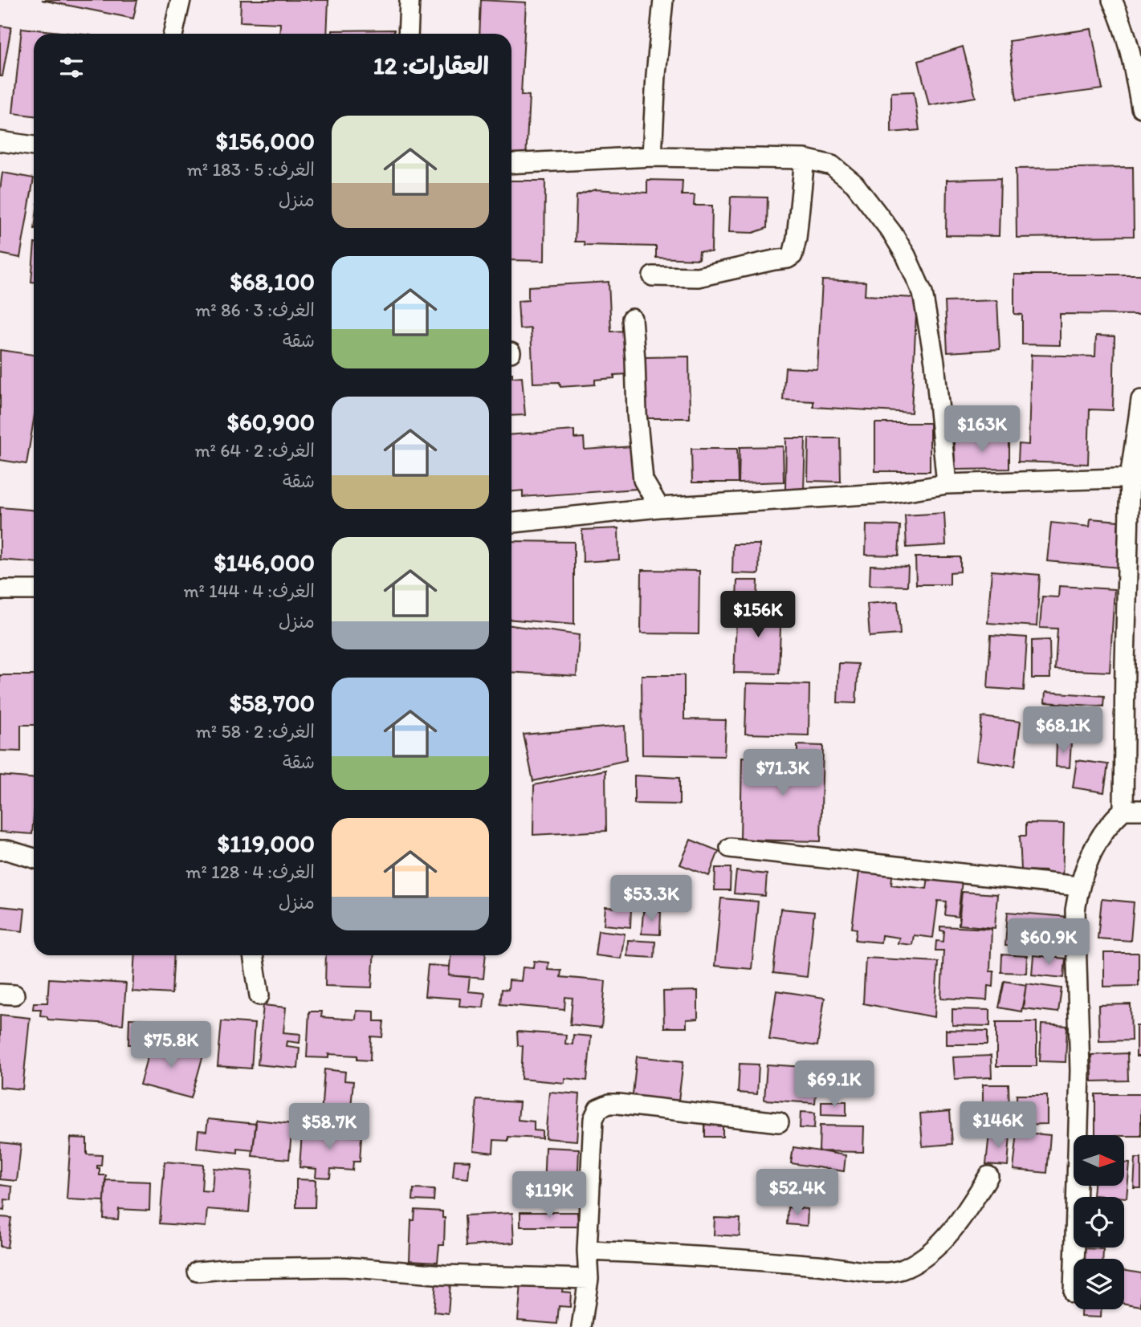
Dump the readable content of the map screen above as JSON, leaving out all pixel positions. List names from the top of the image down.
{
  "north": "right",
  "page": {
    "heading": "العقارات: 12",
    "list": [
      {
        "name": "$156,000",
        "note": "الغرف: 5 · 183 m² · منزل"
      },
      {
        "name": "$68,100",
        "note": "الغرف: 3 · 86 m² · شقة"
      },
      {
        "name": "$60,900",
        "note": "الغرف: 2 · 64 m² · شقة"
      },
      {
        "name": "$146,000",
        "note": "الغرف: 4 · 144 m² · منزل"
      },
      {
        "name": "$58,700",
        "note": "الغرف: 2 · 58 m² · شقة"
      },
      {
        "name": "$119,000",
        "note": "الغرف: 4 · 128 m² · منزل"
      }
    ],
    "price": [
      "$163K",
      "$156K",
      "$68.1K",
      "$71.3K",
      "$53.3K",
      "$60.9K",
      "$75.8K",
      "$69.1K",
      "$146K",
      "$58.7K",
      "$52.4K",
      "$119K"
    ]
  }
}
